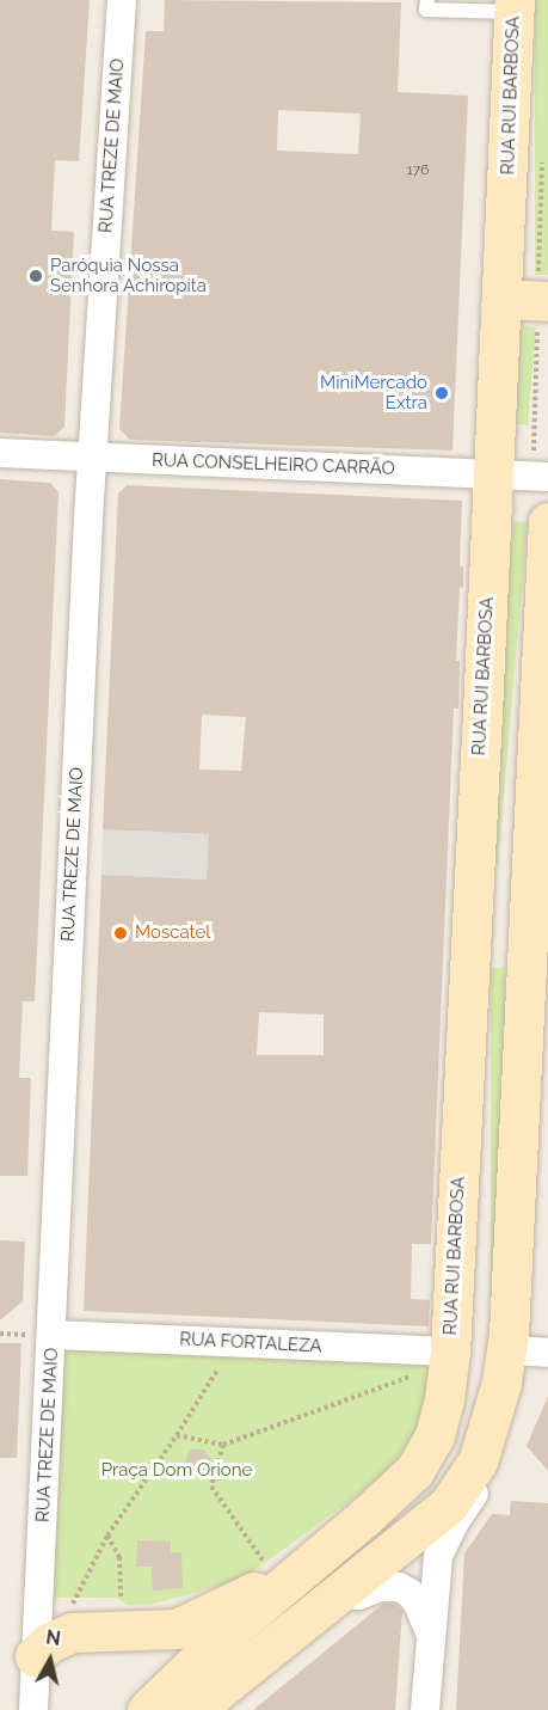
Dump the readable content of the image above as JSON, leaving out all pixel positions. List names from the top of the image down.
{
  "streets": {
    "main road": ["RUA RUI BARBOSA"],
    "street": ["RUA TREZE DE MAIO", "RUA CONSELHEIRO CARRÃO", "RUA FORTALEZA"]
  },
  "crossings": [
    ["RUA RUI BARBOSA", "RUA CONSELHEIRO CARRÃO"],
    ["RUA RUI BARBOSA", "RUA FORTALEZA"],
    ["RUA TREZE DE MAIO", "RUA CONSELHEIRO CARRÃO"],
    ["RUA TREZE DE MAIO", "RUA FORTALEZA"]
  ],
  "parks": ["Praça Dom Orione"],
  "places": ["Paróquia Nossa Senhora Achiropita", "MiniMercado Extra", "Moscatel"],
  "house_numbers": ["176"],
  "north": "top"
}
